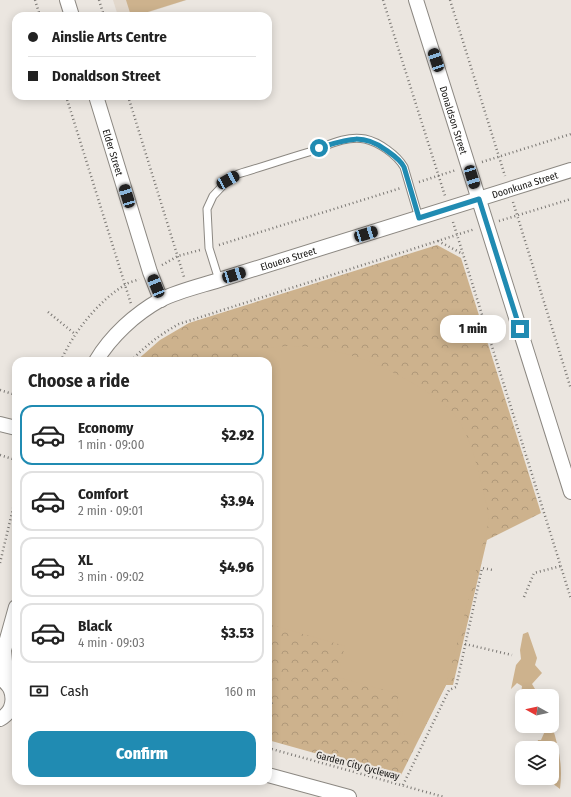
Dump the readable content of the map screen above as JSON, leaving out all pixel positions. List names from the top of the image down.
{
  "streets": {
    "street": [
      "Donaldson Street",
      "Elder Street",
      "Doonkuna Street",
      "Elouera Street"
    ],
    "path": ["Garden City Cycleway"]
  },
  "crossings": [
    ["Donaldson Street", "Doonkuna Street"],
    ["Donaldson Street", "Elouera Street"],
    ["Elder Street", "Elouera Street"],
    ["Doonkuna Street", "Elouera Street"]
  ],
  "north": "left",
  "page": {
    "banner": ["Ainslie Arts Centre", "Donaldson Street"],
    "bubble": "1 min",
    "heading": "Choose a ride",
    "list": [
      {
        "name": "Economy",
        "note": "1 min · 09:00",
        "value": "$2.92"
      },
      {
        "name": "Comfort",
        "note": "2 min · 09:01",
        "value": "$3.94"
      },
      {
        "name": "XL",
        "note": "3 min · 09:02",
        "value": "$4.96"
      },
      {
        "name": "Black",
        "note": "4 min · 09:03",
        "value": "$3.53"
      }
    ],
    "pay": ["Cash", "160 m"],
    "buttons": "Confirm"
  }
}
